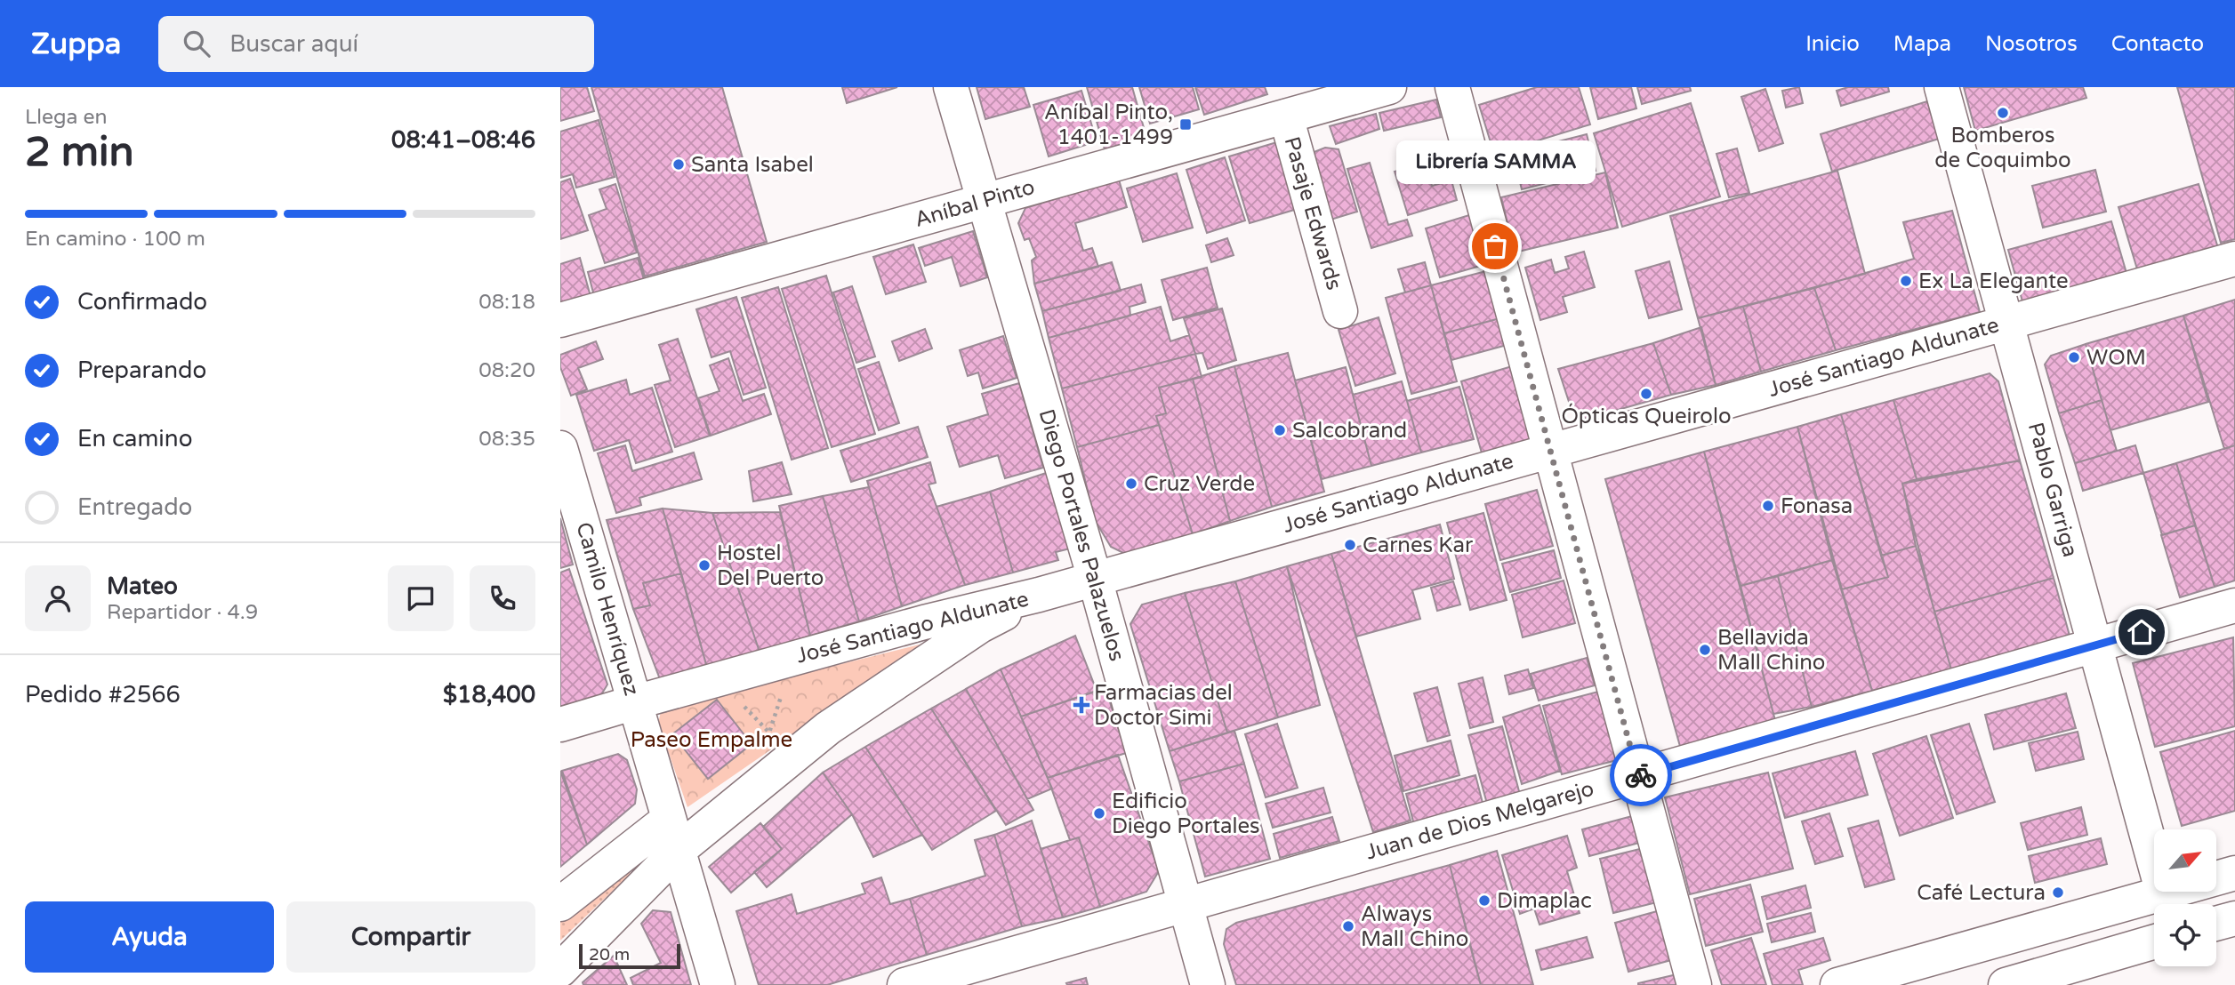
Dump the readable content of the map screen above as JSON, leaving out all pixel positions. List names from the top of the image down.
{
  "streets": {
    "street": [
      "Aníbal Pinto",
      "Pasaje Edwards",
      "José Santiago Aldunate",
      "Pablo Garriga",
      "Diego Portales Palazuelos",
      "Camilo Henríquez",
      "Juan de Dios Melgarejo"
    ]
  },
  "crossings": [
    ["Aníbal Pinto", "Pasaje Edwards"],
    ["Aníbal Pinto", "Diego Portales Palazuelos"],
    ["José Santiago Aldunate", "Pablo Garriga"],
    ["José Santiago Aldunate", "Diego Portales Palazuelos"],
    ["José Santiago Aldunate", "Camilo Henríquez"],
    ["Pablo Garriga", "Juan de Dios Melgarejo"],
    ["Diego Portales Palazuelos", "Juan de Dios Melgarejo"]
  ],
  "parks": ["Paseo Empalme"],
  "places": {
    "other": [
      "Bomberos de Coquimbo",
      "Santa Isabel",
      "Librería SAMMA",
      "Ex La Elegante",
      "WOM",
      "Ópticas Queirolo",
      "Salcobrand",
      "Cruz Verde",
      "Fonasa",
      "Carnes Kar",
      "Hostel Del Puerto",
      "Bellavida Mall Chino",
      "Edificio Diego Portales",
      "Café Lectura",
      "Dimaplac",
      "Always Mall Chino"
    ],
    "transit": ["Aníbal Pinto, 1401-1499"],
    "health": ["Farmacias del Doctor Simi"]
  },
  "scale_bar": "20 m",
  "north": "top right",
  "page": {
    "header": "Zuppa",
    "search": "Buscar aquí",
    "nav": [
      "Inicio",
      "Mapa",
      "Nosotros",
      "Contacto"
    ],
    "heading": ["2 min", "Llega en", "08:41–08:46"],
    "panel": [
      "Mateo",
      "Repartidor · 4.9",
      "Pedido #2566",
      "$18,400"
    ],
    "bubble": "Librería SAMMA",
    "bar": "En camino · 100 m",
    "list": [
      ["Confirmado", "08:18"],
      ["Preparando", "08:20"],
      ["En camino", "08:35"],
      "Entregado"
    ],
    "buttons": ["Ayuda", "Compartir"],
    "scale": "20 m"
  }
}
